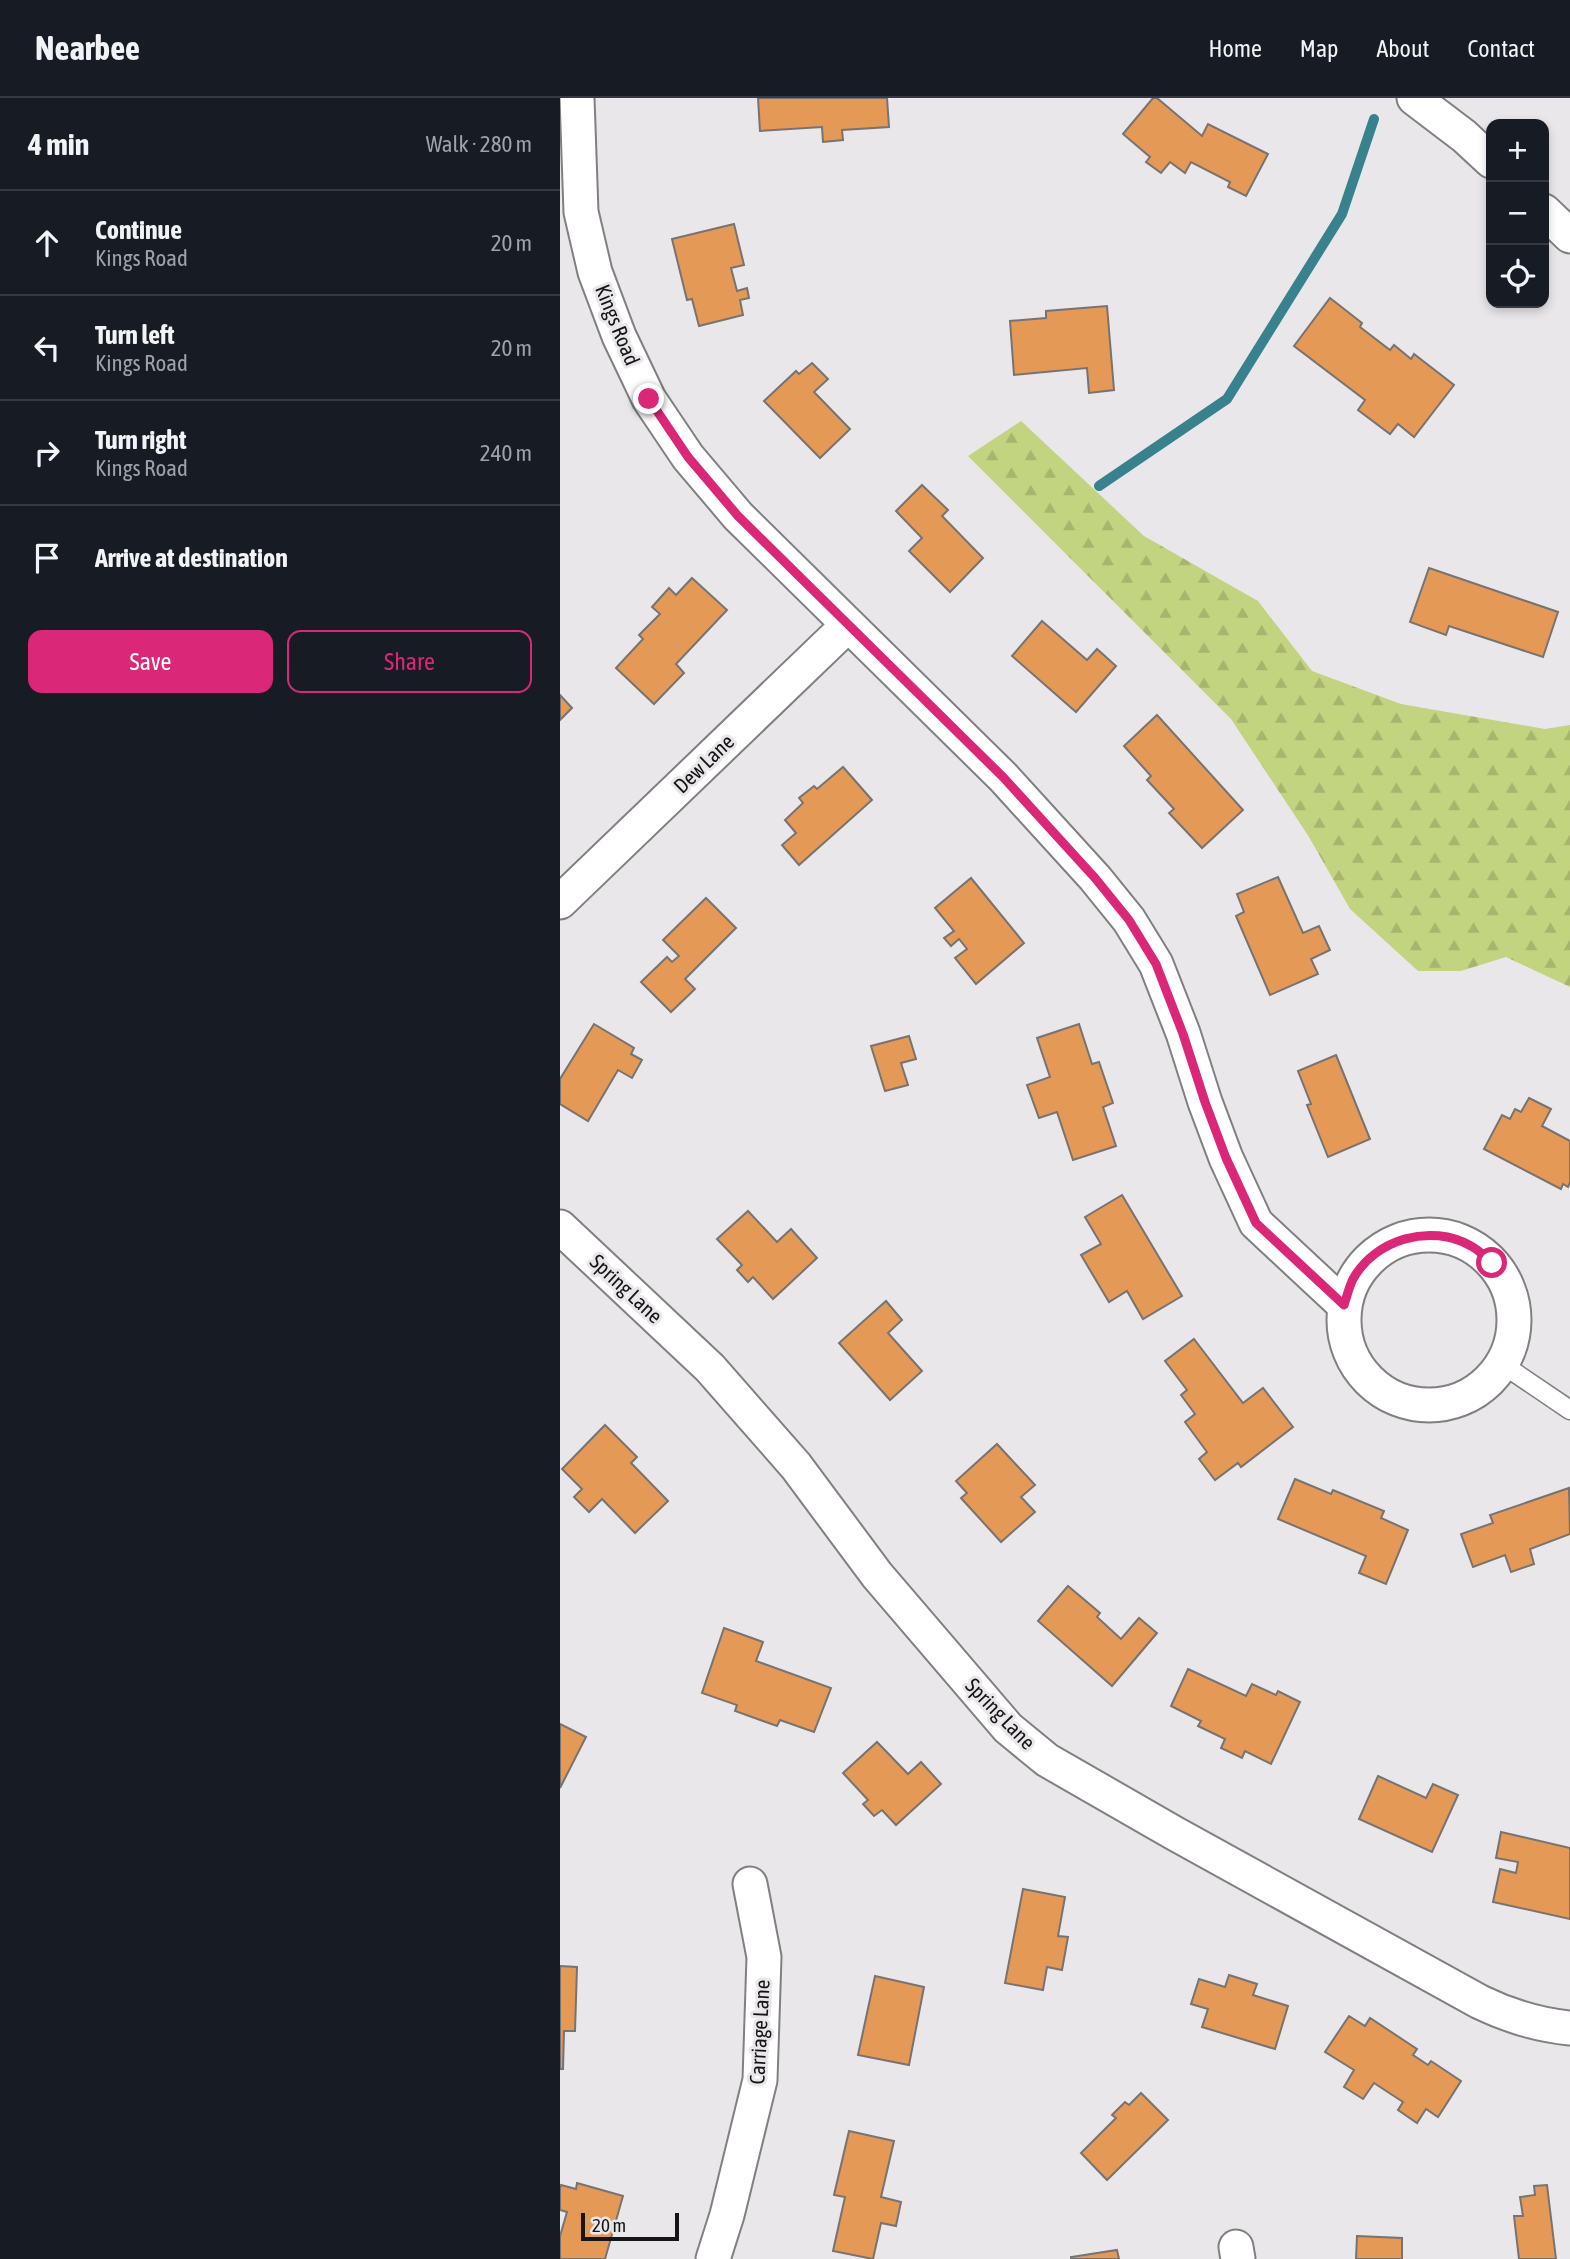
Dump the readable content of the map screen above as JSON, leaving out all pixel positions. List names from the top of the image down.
{
  "streets": {
    "street": [
      "Kings Road",
      "Dew Lane",
      "Spring Lane",
      "Carriage Lane"
    ]
  },
  "crossings": [
    ["Kings Road", "Dew Lane"]
  ],
  "scale_bar": "20 m",
  "page": {
    "header": "Nearbee",
    "nav": [
      "Home",
      "Map",
      "About",
      "Contact"
    ],
    "heading": ["4 min", "Walk · 280 m"],
    "map_buttons": ["+", "−"],
    "list": [
      ["Continue", "Kings Road", "20 m"],
      ["Turn left", "Kings Road", "20 m"],
      ["Turn right", "Kings Road", "240 m"],
      "Arrive at destination"
    ],
    "buttons": ["Save", "Share"],
    "scale": "20 m"
  }
}
